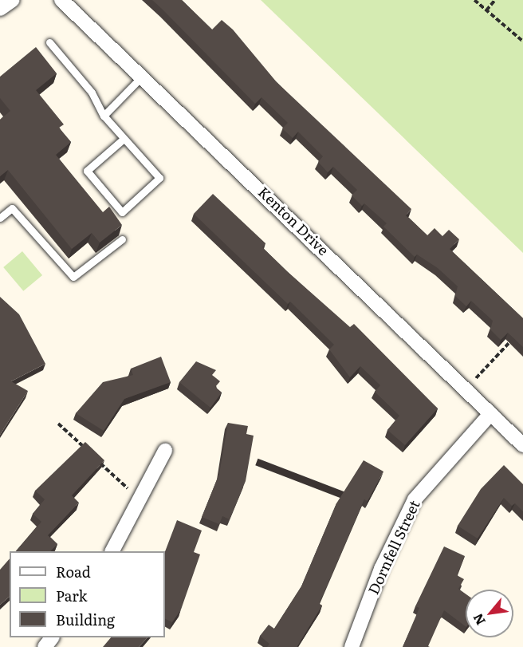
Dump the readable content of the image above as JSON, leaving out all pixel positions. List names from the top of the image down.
{
  "streets": {
    "street": ["Kenton Drive", "Dornfell Street"]
  },
  "crossings": [
    ["Kenton Drive", "Dornfell Street"]
  ],
  "legend": ["Road", "Park", "Building"],
  "north": "bottom left"
}
